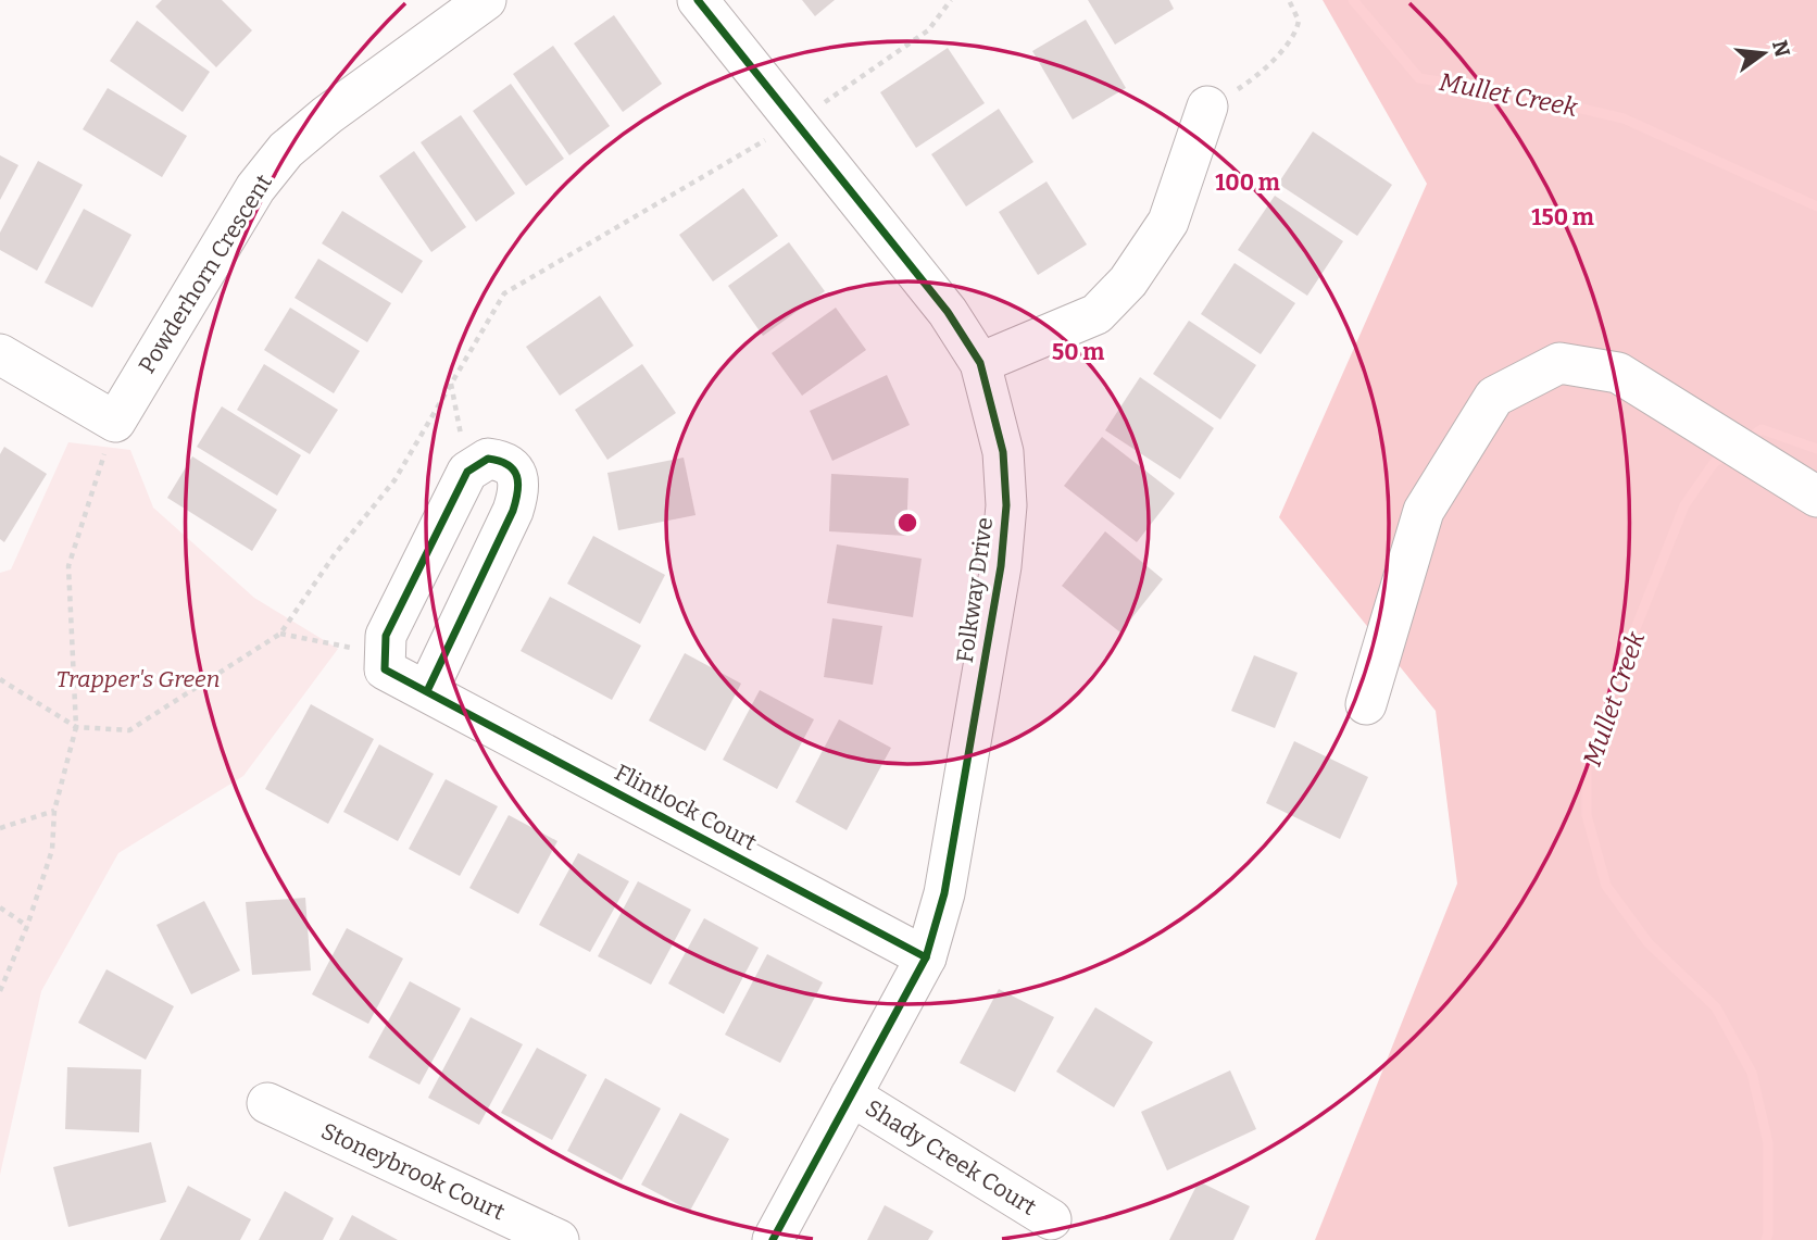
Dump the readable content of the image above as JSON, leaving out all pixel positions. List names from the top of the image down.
{
  "streets": {
    "street": [
      "Powderhorn Crescent",
      "Folkway Drive",
      "Flintlock Court",
      "Shady Creek Court",
      "Stoneybrook Court"
    ]
  },
  "crossings": [
    ["Folkway Drive", "Flintlock Court"],
    ["Folkway Drive", "Shady Creek Court"]
  ],
  "water": ["Mullet Creek"],
  "parks": ["Trapper's Green"],
  "north": "right",
  "rings": ["100 m", "150 m", "50 m"]
}
